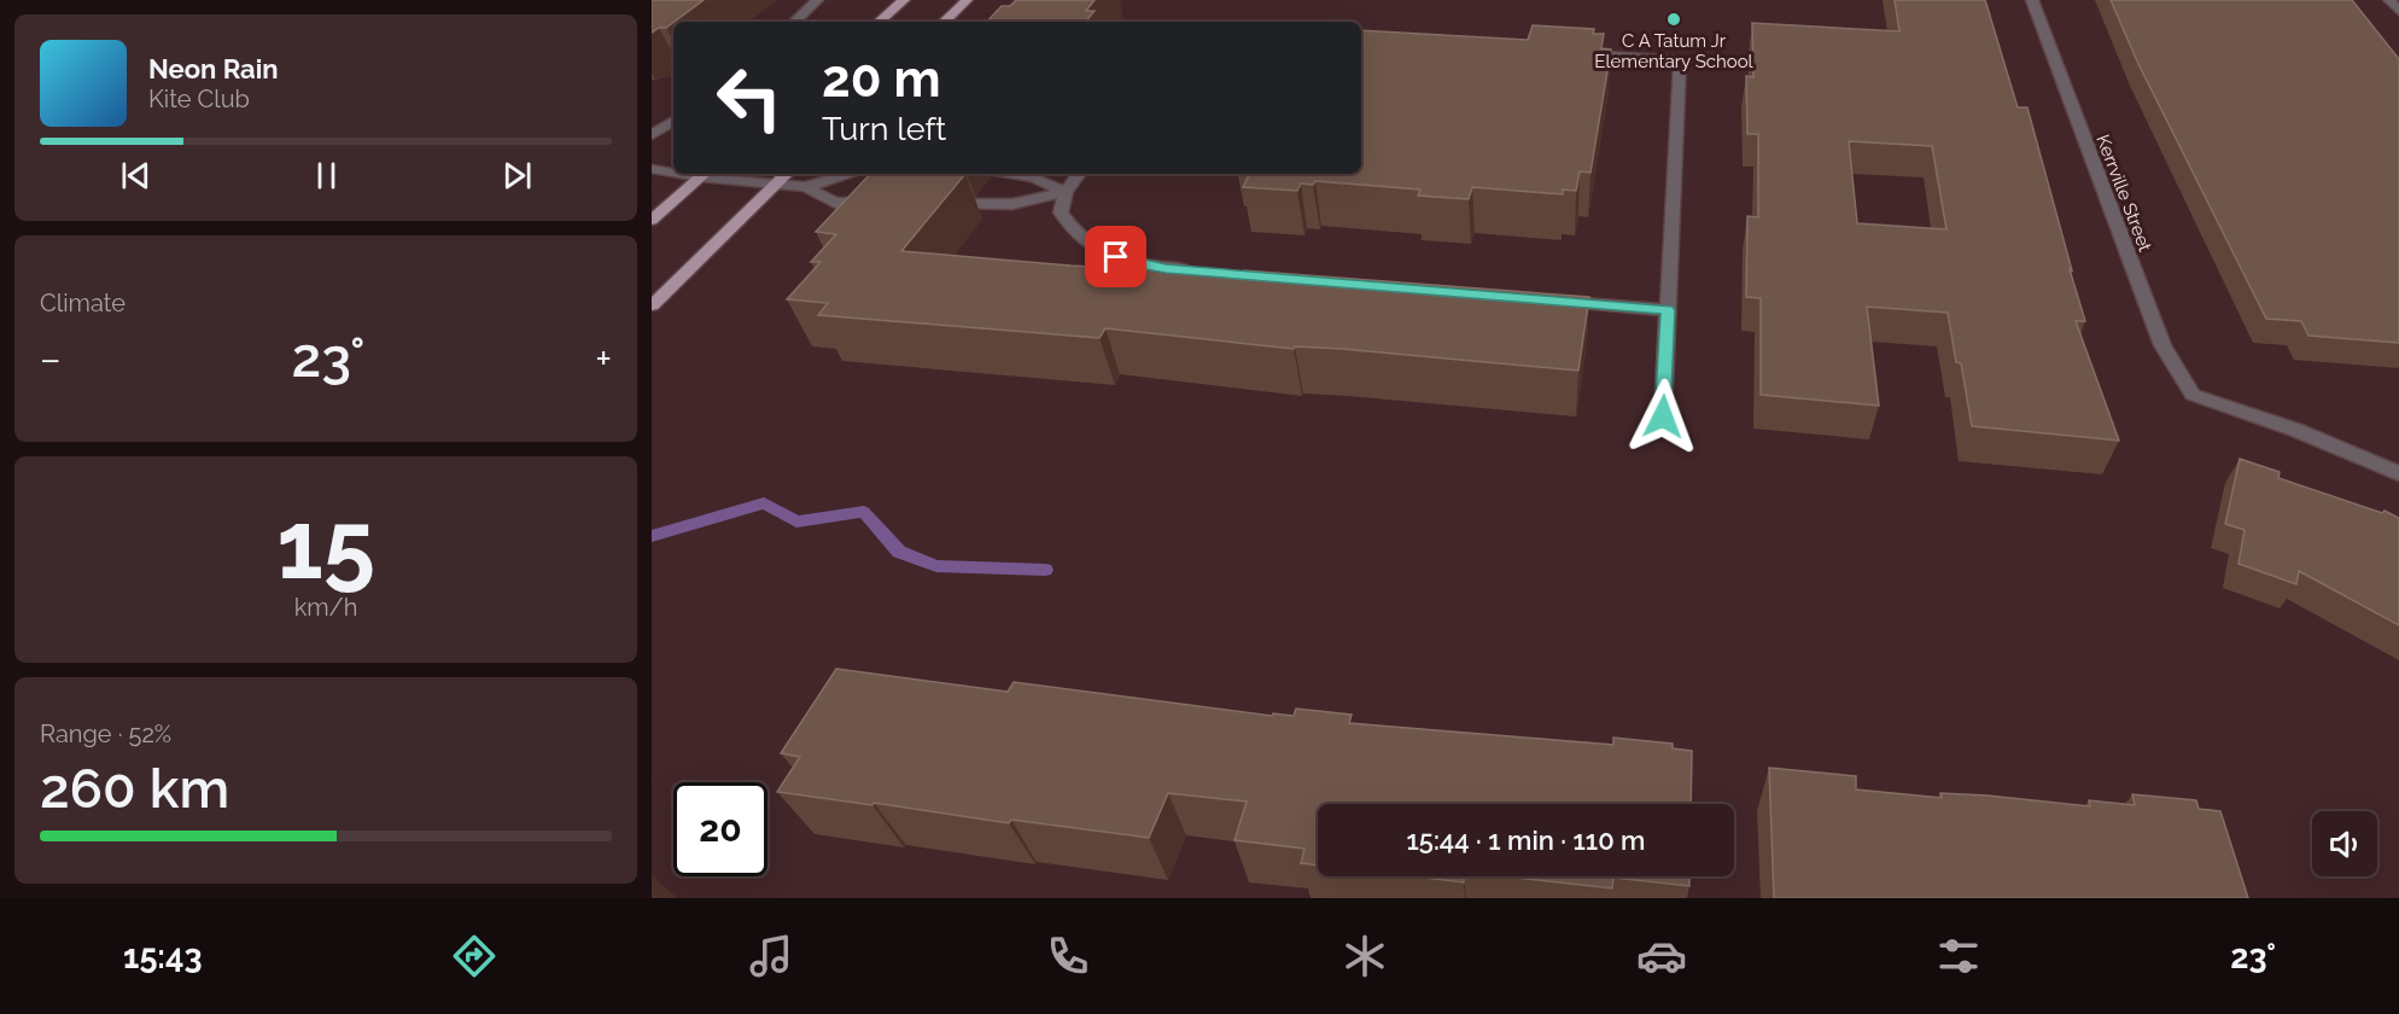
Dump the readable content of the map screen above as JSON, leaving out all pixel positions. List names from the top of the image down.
{
  "streets": {
    "street": ["Kerrville Street"]
  },
  "places": ["C A Tatum Jr Elementary School"],
  "page": {
    "turn": ["20 m", "Turn left"],
    "song": ["Neon Rain", "Kite Club"],
    "tile": [
      "Climate",
      ["15", "km/h"],
      ["Range · 52%", "260 km"]
    ],
    "heat": ["−", "23°", "+"],
    "limit": "20",
    "trip": "15:44 · 1 min · 110 m",
    "tabs": ["15:43", "23°"]
  }
}
